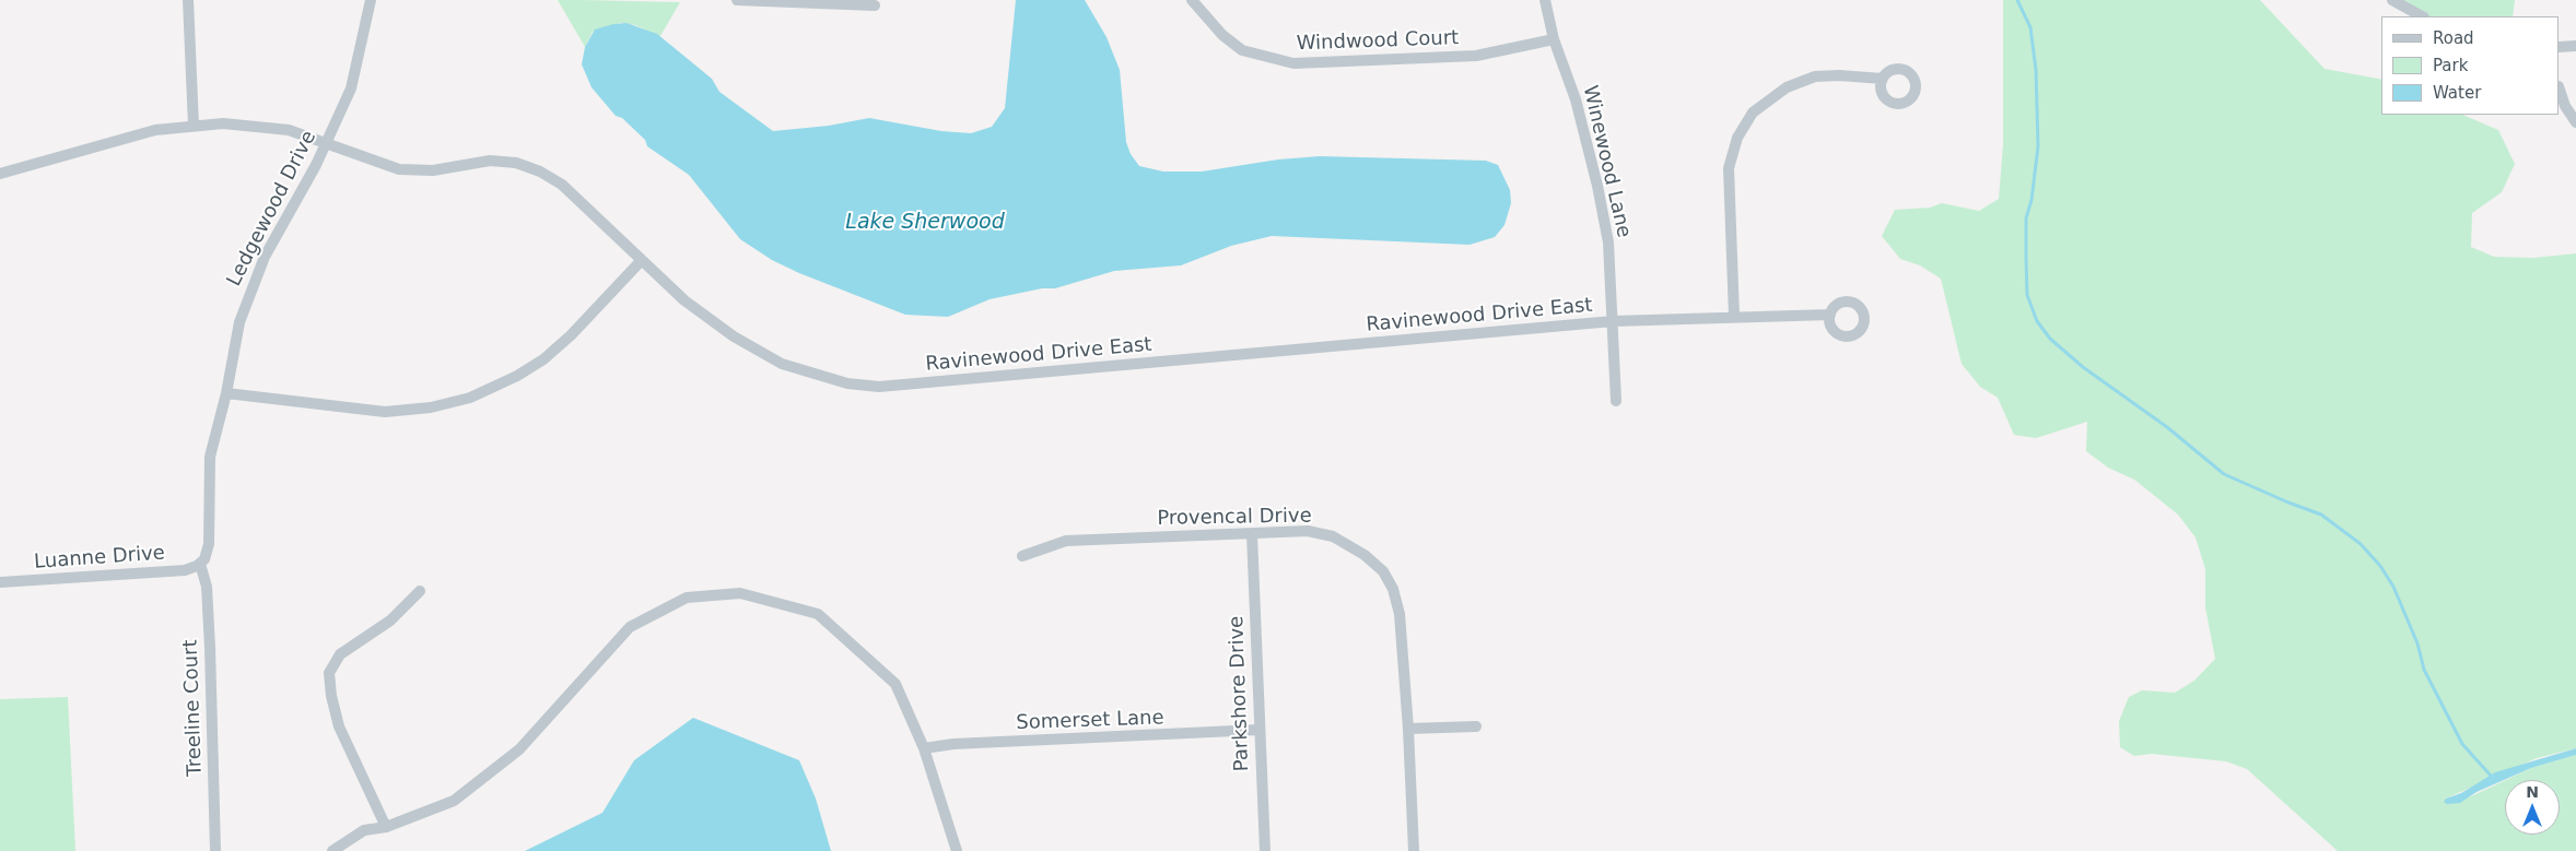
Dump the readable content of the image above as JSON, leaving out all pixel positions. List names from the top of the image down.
{
  "streets": {
    "street": [
      "Windwood Court",
      "Winewood Lane",
      "Ledgewood Drive",
      "Ravinewood Drive East",
      "Provencal Drive",
      "Luanne Drive",
      "Parkshore Drive",
      "Treeline Court",
      "Somerset Lane"
    ]
  },
  "crossings": [
    ["Windwood Court", "Winewood Lane"],
    ["Winewood Lane", "Ravinewood Drive East"],
    ["Ledgewood Drive", "Ravinewood Drive East"],
    ["Ledgewood Drive", "Luanne Drive"],
    ["Ledgewood Drive", "Treeline Court"],
    ["Provencal Drive", "Parkshore Drive"],
    ["Luanne Drive", "Treeline Court"],
    ["Parkshore Drive", "Somerset Lane"]
  ],
  "water": ["Lake Sherwood"],
  "legend": ["Road", "Park", "Water"],
  "north": "top"
}
